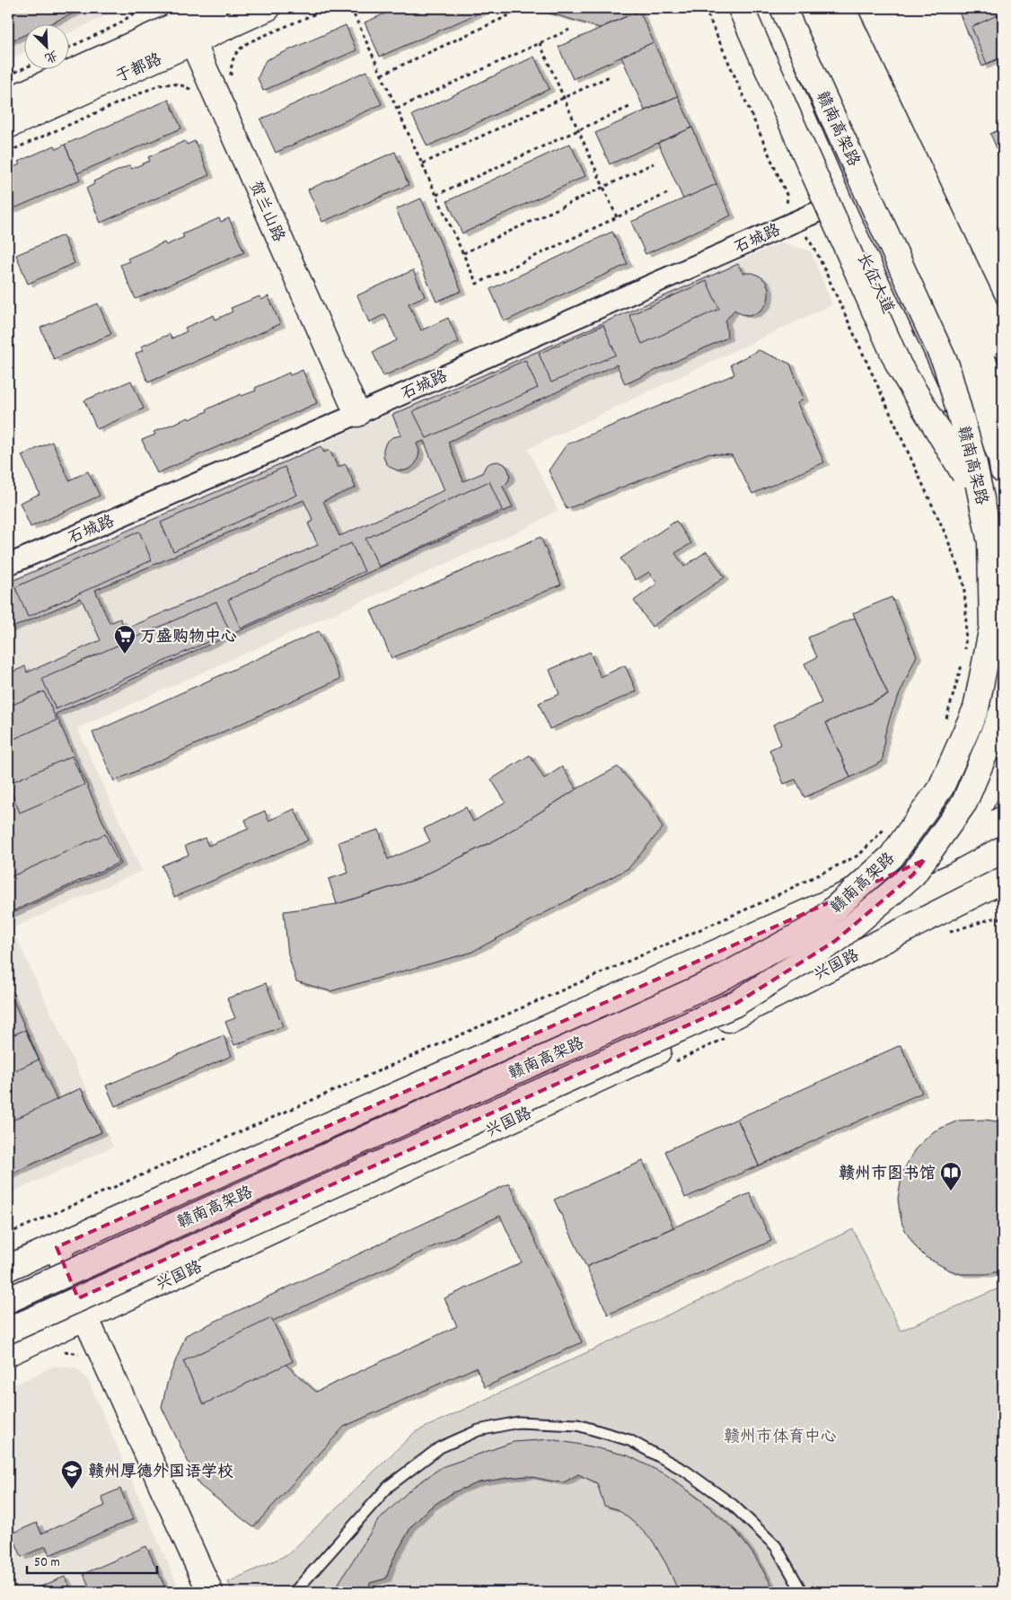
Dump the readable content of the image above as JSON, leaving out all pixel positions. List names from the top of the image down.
{
  "streets": {
    "main road": [
      "于都路",
      "赣南高架路",
      "贺兰山路",
      "长征大道",
      "兴国路"
    ],
    "street": ["石城路"]
  },
  "crossings": [
    ["于都路", "贺兰山路"],
    ["贺兰山路", "石城路"],
    ["石城路", "长征大道"]
  ],
  "parks": ["赣州市体育中心"],
  "places": {
    "supermarket": ["万盛购物中心"],
    "library": ["赣州市图书馆"],
    "school or university": ["赣州厚德外国语学校"]
  },
  "scale_bar": "50 m",
  "north": "bottom right"
}
